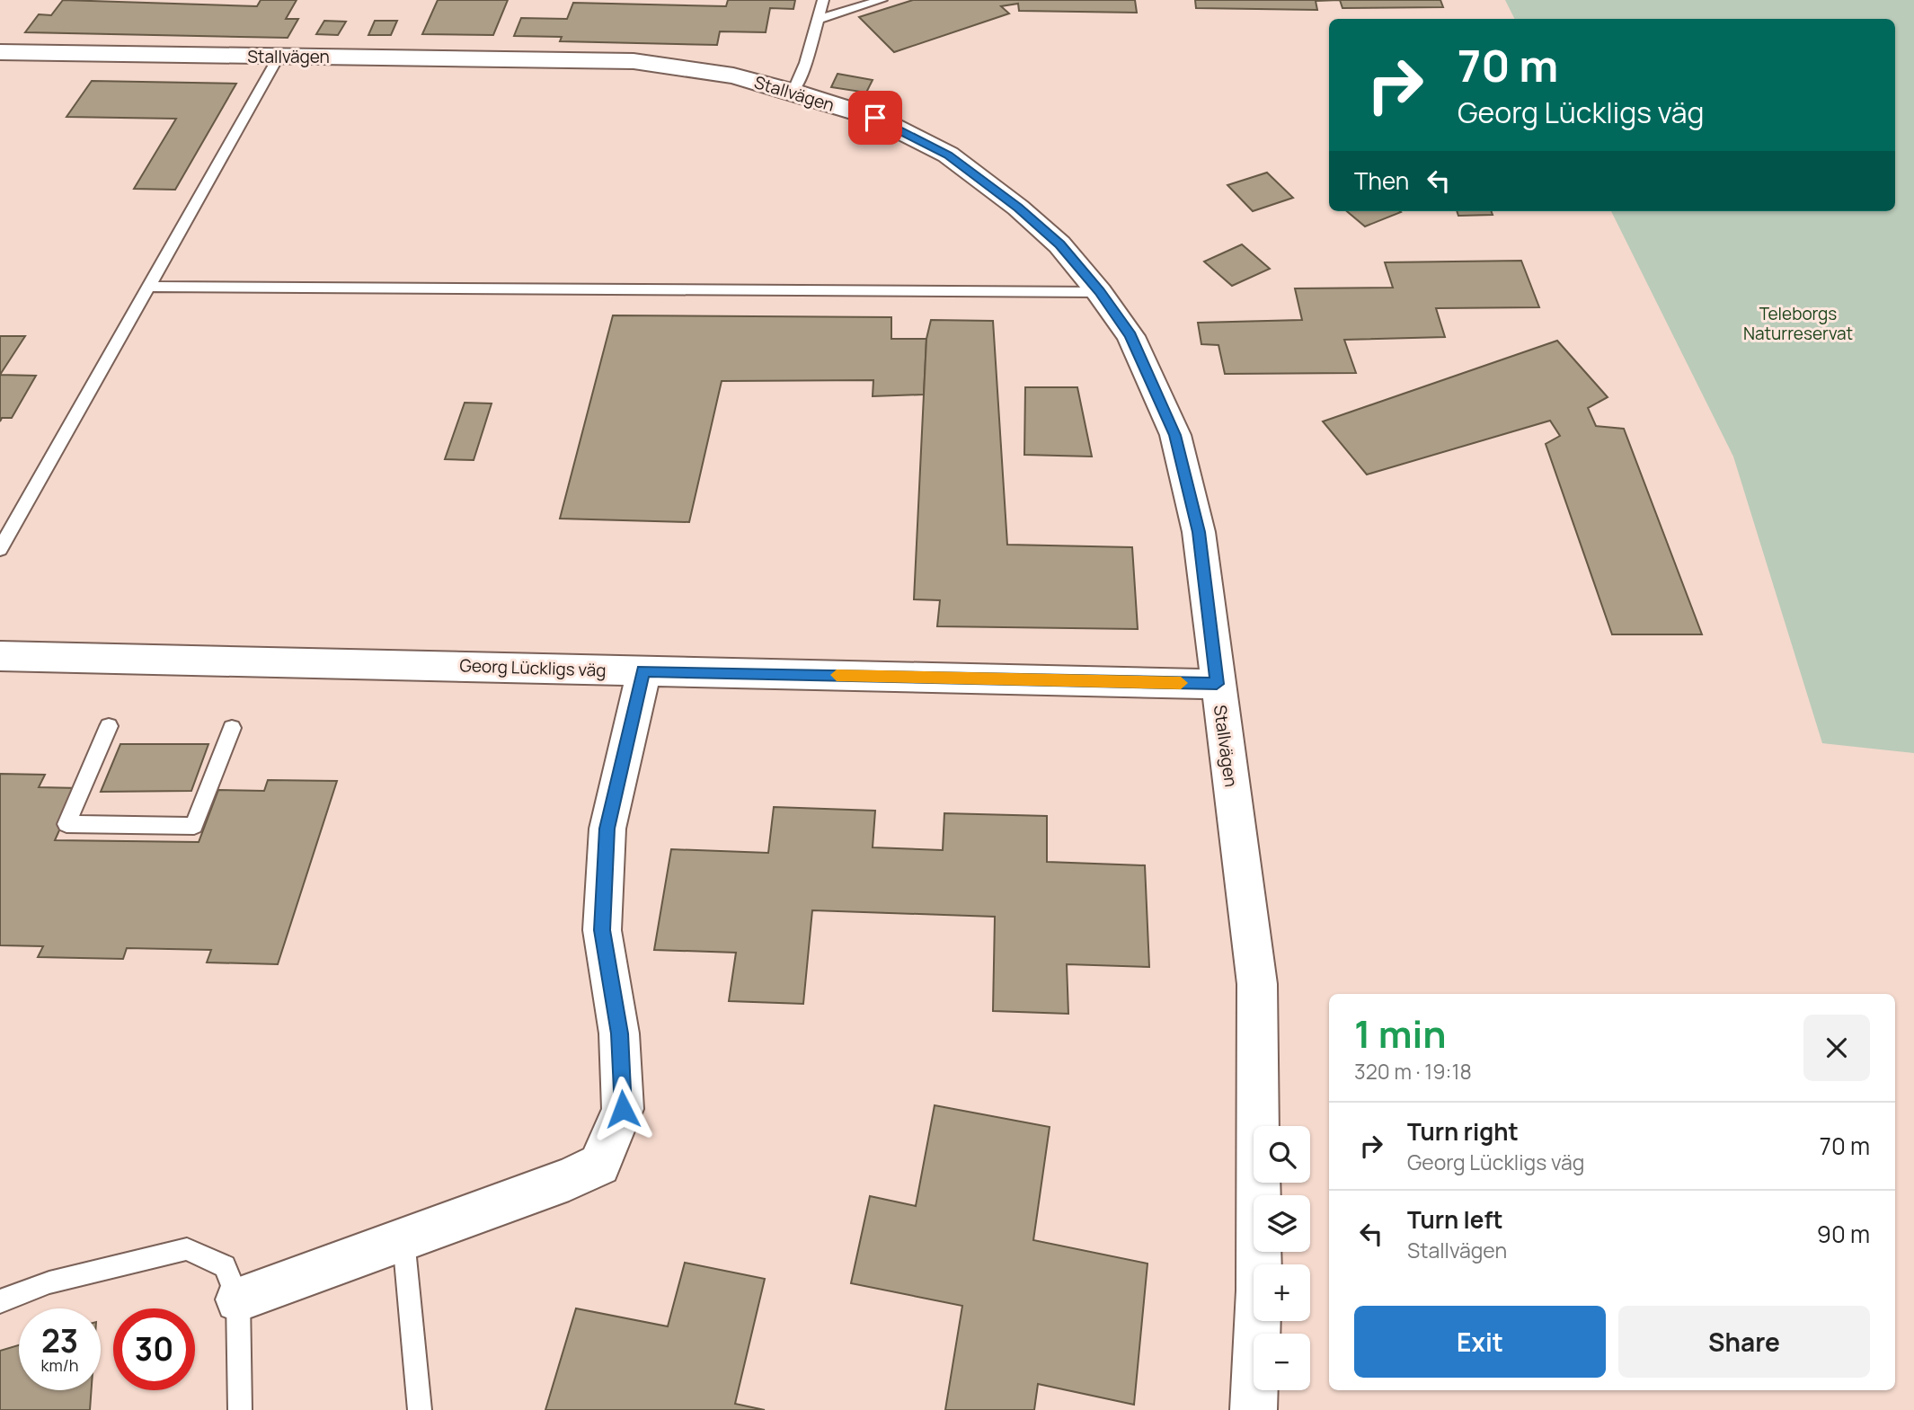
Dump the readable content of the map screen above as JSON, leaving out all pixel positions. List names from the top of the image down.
{
  "streets": {
    "street": ["Stallvägen", "Georg Lückligs väg"]
  },
  "crossings": [
    ["Stallvägen", "Georg Lückligs väg"]
  ],
  "parks": ["Teleborgs Naturreservat"],
  "page": {
    "turn": ["70 m", "Georg Lückligs väg"],
    "then": "Then",
    "heading": ["1 min", "320 m · 19:18"],
    "list": [
      {
        "name": "Turn right",
        "note": "Georg Lückligs väg",
        "value": "70 m"
      },
      {
        "name": "Turn left",
        "note": "Stallvägen",
        "value": "90 m"
      }
    ],
    "map_buttons": ["+", "−"],
    "buttons": ["Exit", "Share"],
    "speed": "23 km/h",
    "limit": "30"
  }
}
